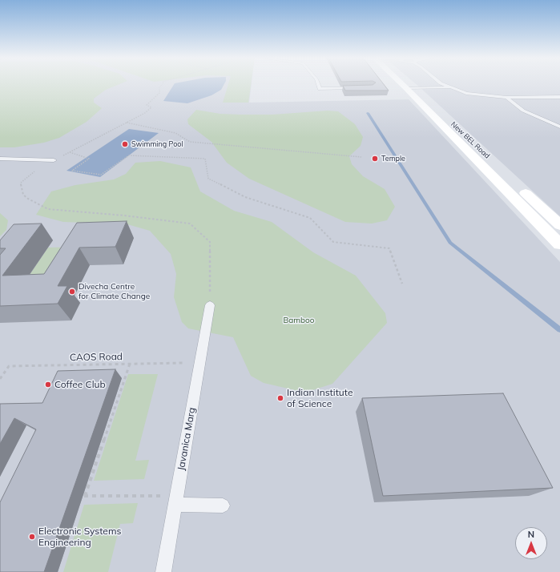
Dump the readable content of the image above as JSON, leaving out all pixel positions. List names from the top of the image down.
{
  "streets": {
    "main road": ["New BEL Road"],
    "lane": ["Javanica Marg"],
    "path": ["CAOS Road"]
  },
  "crossings": [
    ["CAOS Road", "Javanica Marg"]
  ],
  "parks": ["Bamboo"],
  "places": [
    "Swimming Pool",
    "Temple",
    "Divecha Centre for Climate Change",
    "Coffee Club",
    "Indian Institute of Science",
    "Electronic Systems Engineering"
  ],
  "north": "top"
}
